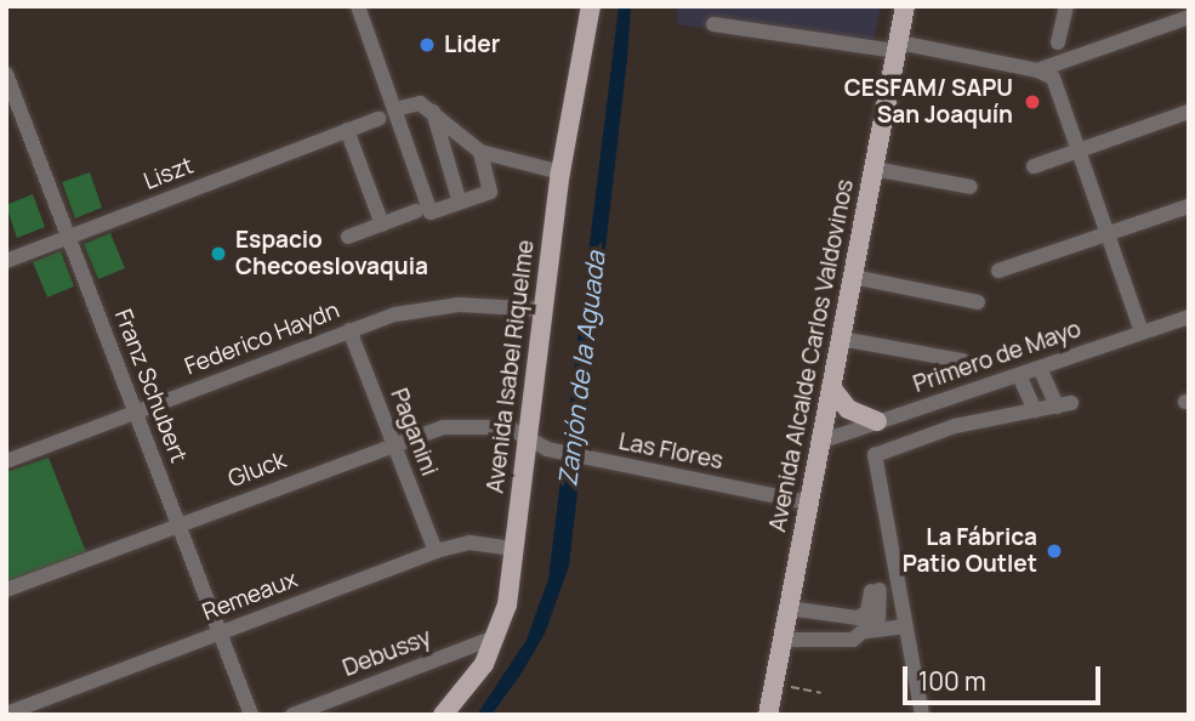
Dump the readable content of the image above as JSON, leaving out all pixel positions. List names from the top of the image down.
{
  "streets": {
    "main road": ["Avenida Alcalde Carlos Valdovinos", "Avenida Isabel Riquelme"],
    "street": [
      "Liszt",
      "Federico Haydn",
      "Primero de Mayo",
      "Franz Schubert",
      "Paganini",
      "Las Flores",
      "Gluck",
      "Remeaux",
      "Debussy"
    ]
  },
  "crossings": [
    ["Liszt", "Franz Schubert"],
    ["Federico Haydn", "Avenida Isabel Riquelme"],
    ["Federico Haydn", "Franz Schubert"],
    ["Federico Haydn", "Paganini"],
    ["Avenida Alcalde Carlos Valdovinos", "Primero de Mayo"],
    ["Avenida Alcalde Carlos Valdovinos", "Las Flores"],
    ["Avenida Isabel Riquelme", "Las Flores"],
    ["Avenida Isabel Riquelme", "Gluck"],
    ["Avenida Isabel Riquelme", "Remeaux"],
    ["Avenida Isabel Riquelme", "Debussy"],
    ["Franz Schubert", "Gluck"],
    ["Franz Schubert", "Remeaux"],
    ["Paganini", "Gluck"],
    ["Paganini", "Remeaux"],
    ["Las Flores", "Gluck"]
  ],
  "water": ["Zanjón de la Aguada"],
  "places": [
    "Lider",
    "CESFAM/ SAPU San Joaquín",
    "Espacio Checoeslovaquia",
    "La Fábrica Patio Outlet"
  ],
  "scale_bar": "100 m"
}
